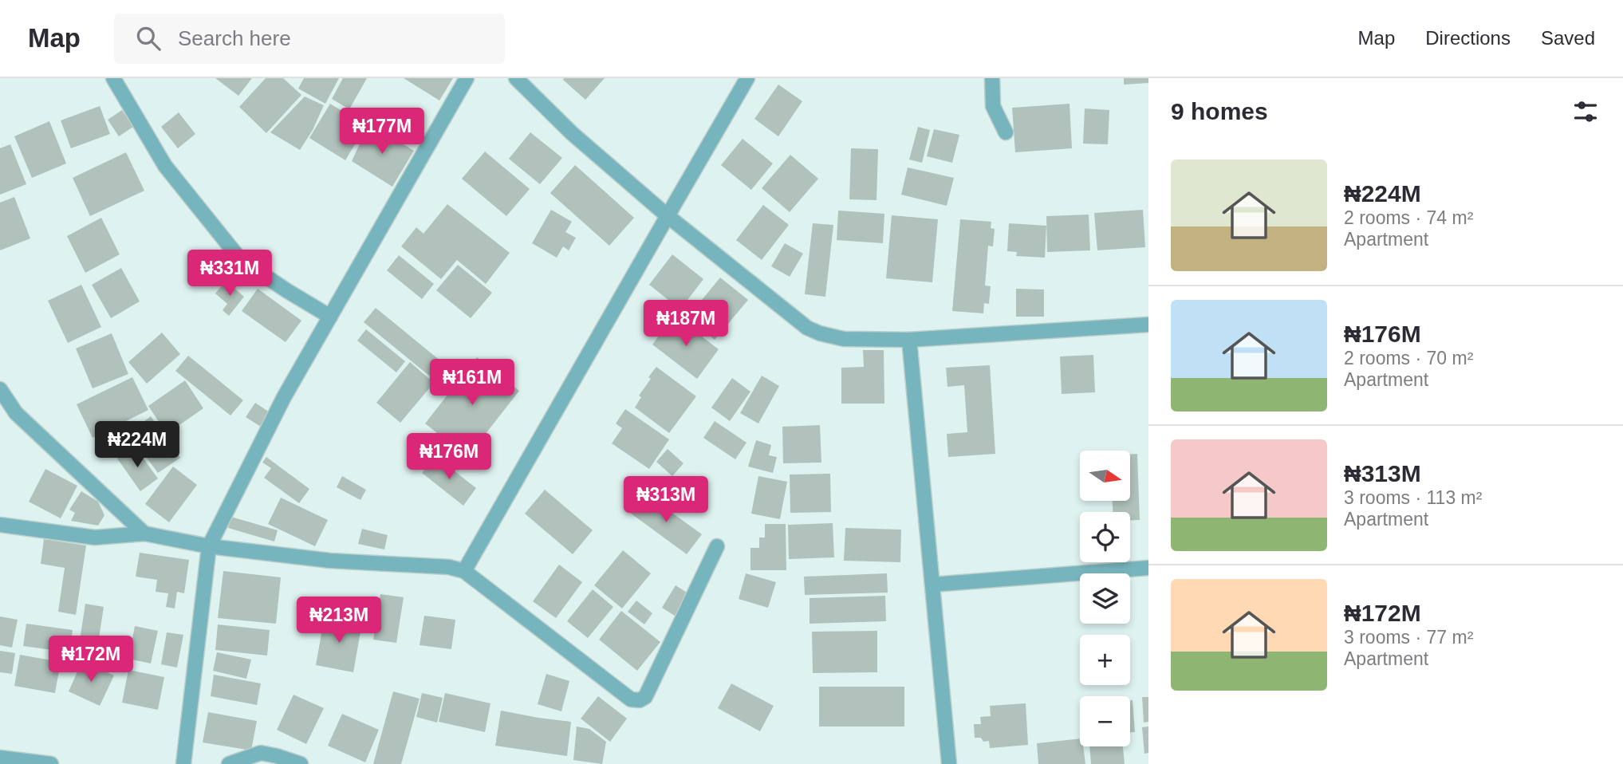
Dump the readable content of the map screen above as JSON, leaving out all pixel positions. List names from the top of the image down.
{
  "north": "right",
  "page": {
    "header": "Map",
    "search": "Search here",
    "nav": ["Map", "Directions", "Saved"],
    "heading": "9 homes",
    "price": [
      "₦177M",
      "₦331M",
      "₦187M",
      "₦161M",
      "₦224M",
      "₦176M",
      "₦313M",
      "₦213M",
      "₦172M"
    ],
    "list": [
      {
        "name": "₦224M",
        "note": "2 rooms · 74 m² · Apartment"
      },
      {
        "name": "₦176M",
        "note": "2 rooms · 70 m² · Apartment"
      },
      {
        "name": "₦313M",
        "note": "3 rooms · 113 m² · Apartment"
      },
      {
        "name": "₦172M",
        "note": "3 rooms · 77 m² · Apartment"
      }
    ],
    "map_buttons": ["+", "−"]
  }
}
